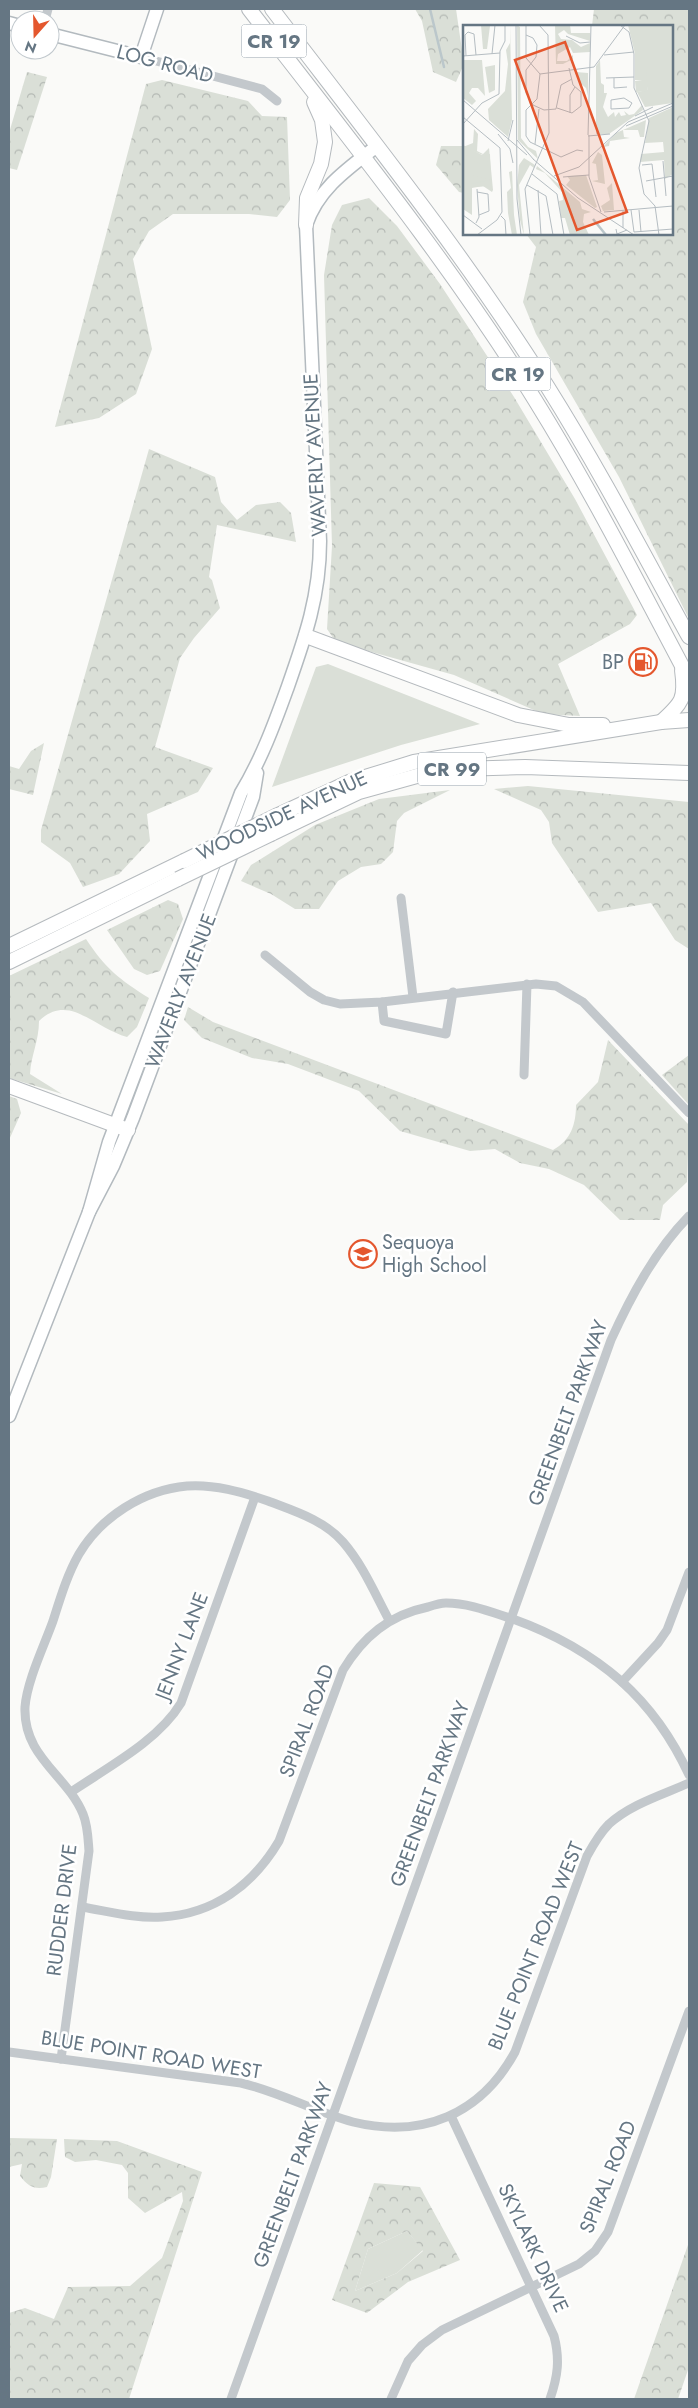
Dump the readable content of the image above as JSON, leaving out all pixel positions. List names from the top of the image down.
{
  "streets": {
    "main road": [
      "CR 19",
      "LOG ROAD",
      "WAVERLY AVENUE",
      "CR 99",
      "WOODSIDE AVENUE"
    ],
    "street": [
      "GREENBELT PARKWAY",
      "JENNY LANE",
      "SPIRAL ROAD",
      "RUDDER DRIVE",
      "BLUE POINT ROAD WEST",
      "SKYLARK DRIVE"
    ]
  },
  "crossings": [
    ["CR 19", "WAVERLY AVENUE"],
    ["GREENBELT PARKWAY", "SPIRAL ROAD"],
    ["GREENBELT PARKWAY", "BLUE POINT ROAD WEST"],
    ["JENNY LANE", "RUDDER DRIVE"],
    ["SPIRAL ROAD", "RUDDER DRIVE"],
    ["SPIRAL ROAD", "SKYLARK DRIVE"],
    ["RUDDER DRIVE", "BLUE POINT ROAD WEST"],
    ["BLUE POINT ROAD WEST", "SKYLARK DRIVE"]
  ],
  "places": {
    "fuel station": ["BP"],
    "school or university": ["Sequoya High School"]
  },
  "north": "bottom"
}
